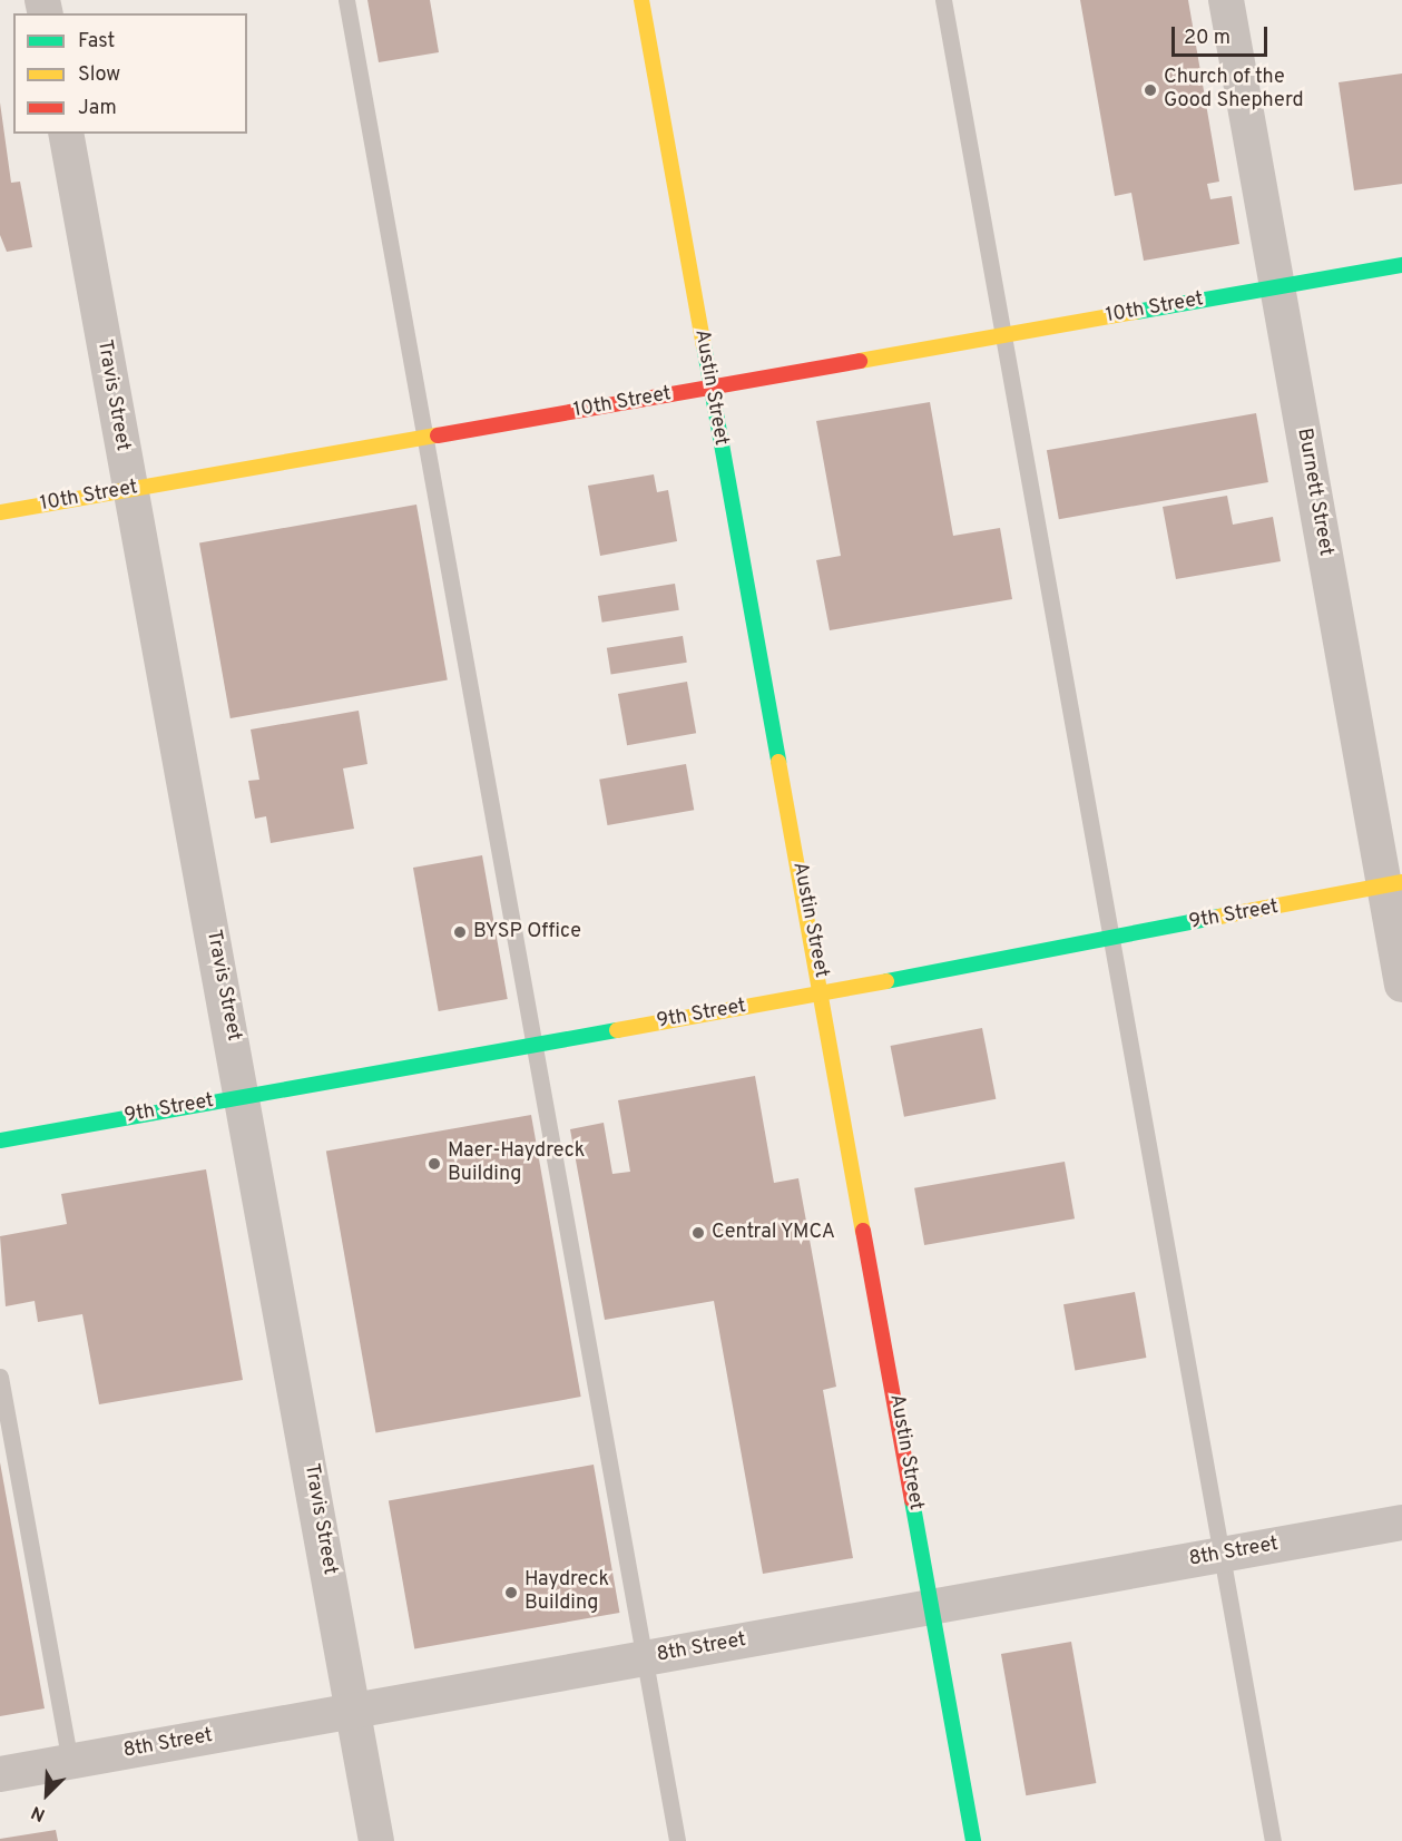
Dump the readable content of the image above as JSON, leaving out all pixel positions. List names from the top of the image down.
{
  "streets": {
    "street": [
      "10th Street",
      "Austin Street",
      "Travis Street",
      "Burnett Street",
      "9th Street",
      "8th Street"
    ]
  },
  "crossings": [
    ["10th Street", "Austin Street"],
    ["10th Street", "Travis Street"],
    ["10th Street", "Burnett Street"],
    ["Austin Street", "9th Street"],
    ["Austin Street", "8th Street"],
    ["Travis Street", "9th Street"],
    ["Travis Street", "8th Street"],
    ["Burnett Street", "9th Street"]
  ],
  "places": [
    "Church of the Good Shepherd",
    "BYSP Office",
    "Maer-Haydreck Building",
    "Central YMCA",
    "Haydreck Building"
  ],
  "legend": ["Fast", "Slow", "Jam"],
  "scale_bar": "20 m",
  "north": "bottom left"
}
